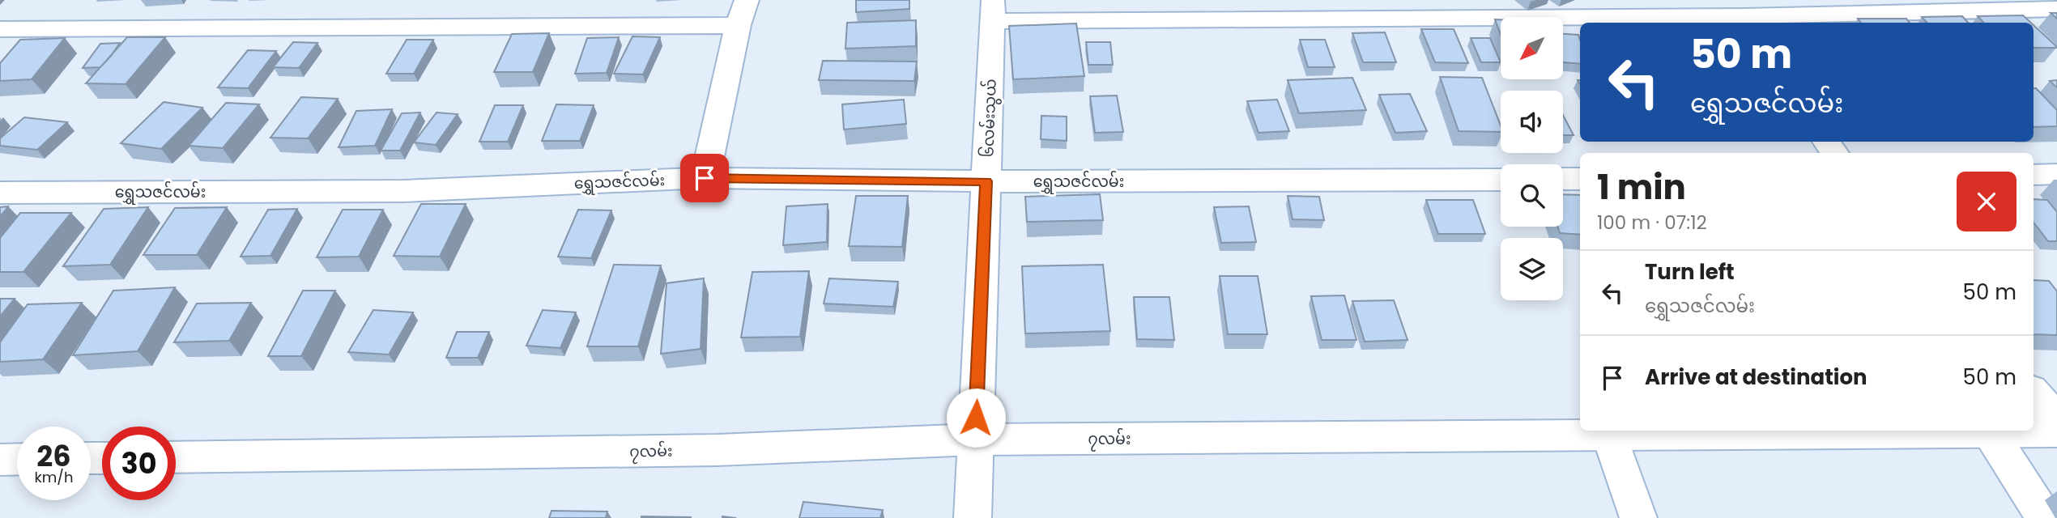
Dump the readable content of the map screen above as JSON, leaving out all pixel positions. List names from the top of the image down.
{
  "streets": {
    "street": ["၆လမ်းသွယ်", "ရွှေသဇင်လမ်း", "၇လမ်း"]
  },
  "crossings": [
    ["၆လမ်းသွယ်", "ရွှေသဇင်လမ်း"],
    ["၆လမ်းသွယ်", "၇လမ်း"]
  ],
  "north": "bottom left",
  "page": {
    "turn": ["50 m", "ရွှေသဇင်လမ်း"],
    "heading": ["1 min", "100 m · 07:12"],
    "list": [
      {
        "name": "Turn left",
        "note": "ရွှေသဇင်လမ်း",
        "value": "50 m"
      },
      {
        "name": "Arrive at destination",
        "value": "50 m"
      }
    ],
    "speed": "26 km/h",
    "limit": "30"
  }
}
